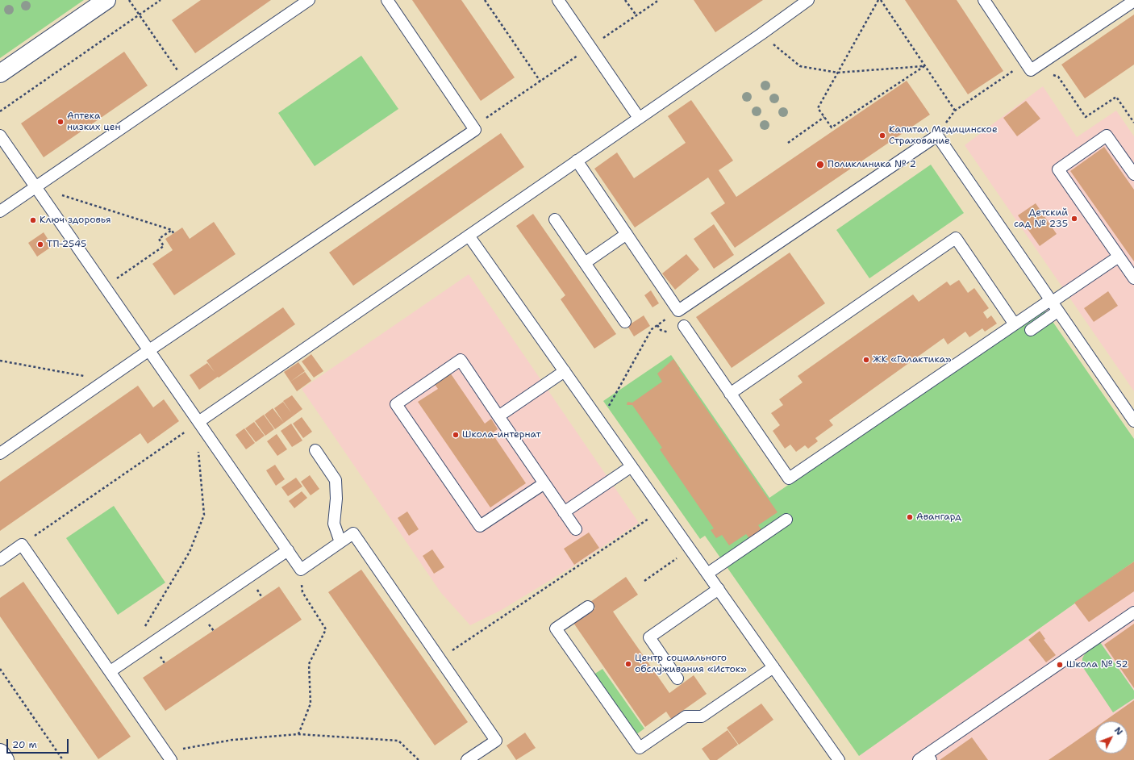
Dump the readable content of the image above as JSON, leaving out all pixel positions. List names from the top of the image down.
{
  "places": [
    "Аптека низких цен",
    "Капитал Медицинское Страхование",
    "Поликлиника № 2",
    "Детский сад № 235",
    "Ключ здоровья",
    "ТП-2545",
    "ЖК «Галактика»",
    "Школа-интернат",
    "Авангард",
    "Центр социального обслуживания «Исток»",
    "Школа № 52"
  ],
  "scale_bar": "20 m",
  "north": "top right"
}
